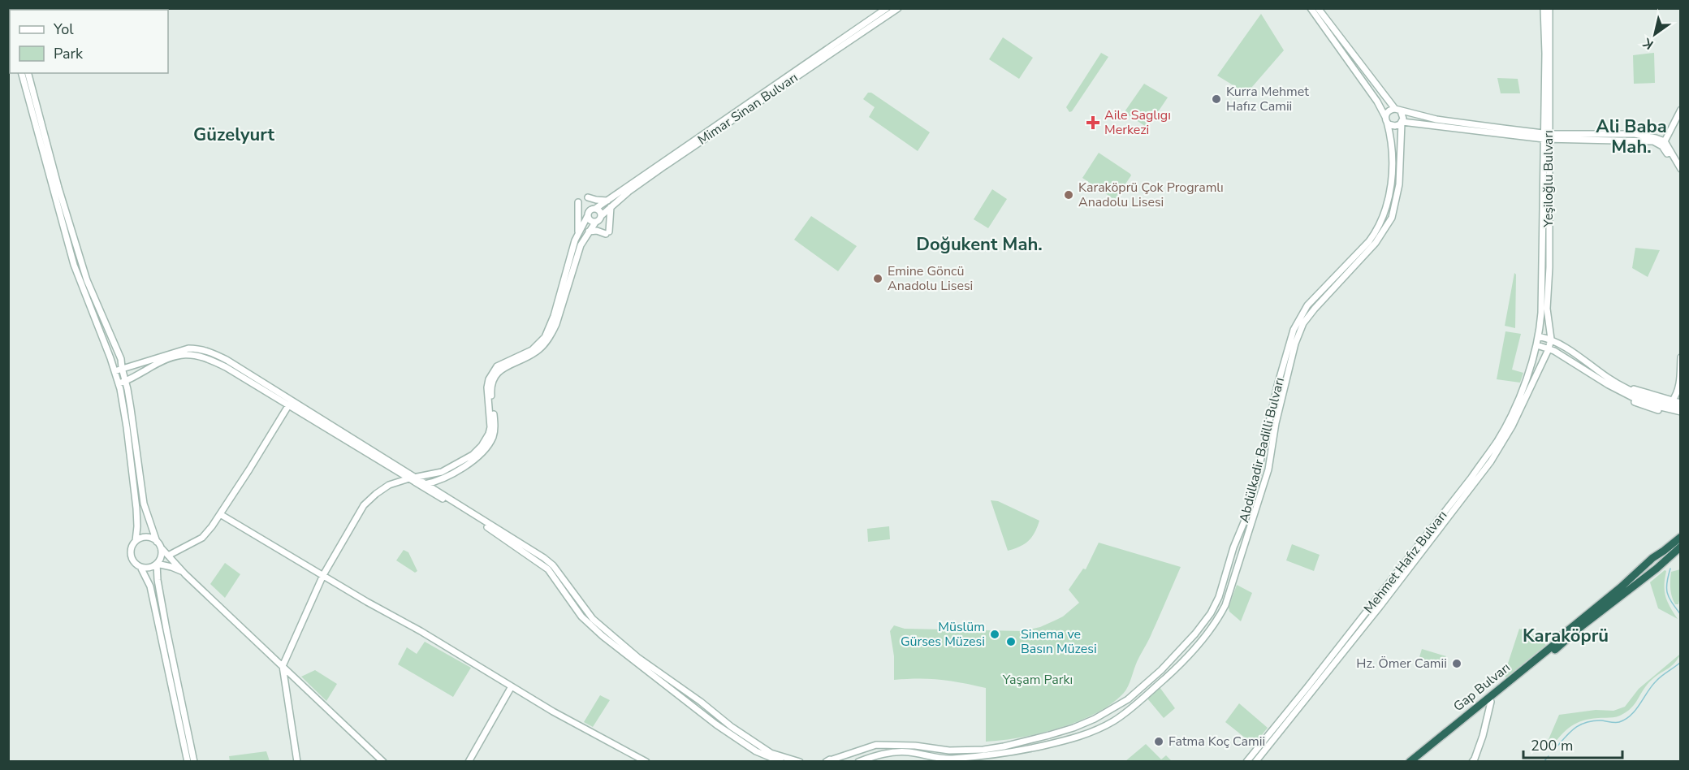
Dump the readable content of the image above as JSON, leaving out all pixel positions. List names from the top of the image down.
{
  "streets": {
    "highway": ["Gap Bulvarı"],
    "main road": [
      "Mimar Sinan Bulvarı",
      "Yeşiloğlu Bulvarı",
      "Abdülkadir Badilli Bulvarı",
      "Mehmet Hafız Bulvarı"
    ]
  },
  "crossings": [
    ["Yeşiloğlu Bulvarı", "Mehmet Hafız Bulvarı"]
  ],
  "districts": [
    "Ali Baba Mah.",
    "Güzelyurt",
    "Doğukent Mah.",
    "Karaköprü"
  ],
  "parks": ["Yaşam Parkı"],
  "places": {
    "other": [
      "Kurra Mehmet Hafız Camii",
      "Karaköprü Çok Programlı Anadolu Lisesi",
      "Emine Göncü Anadolu Lisesi",
      "Müslüm Gürses Müzesi",
      "Sinema ve Basın Müzesi",
      "Hz. Ömer Camii",
      "Fatma Koç Camii"
    ],
    "health": ["Aile Saglıgı Merkezi"]
  },
  "legend": ["Yol", "Park"],
  "scale_bar": "200 m",
  "north": "bottom left"
}
